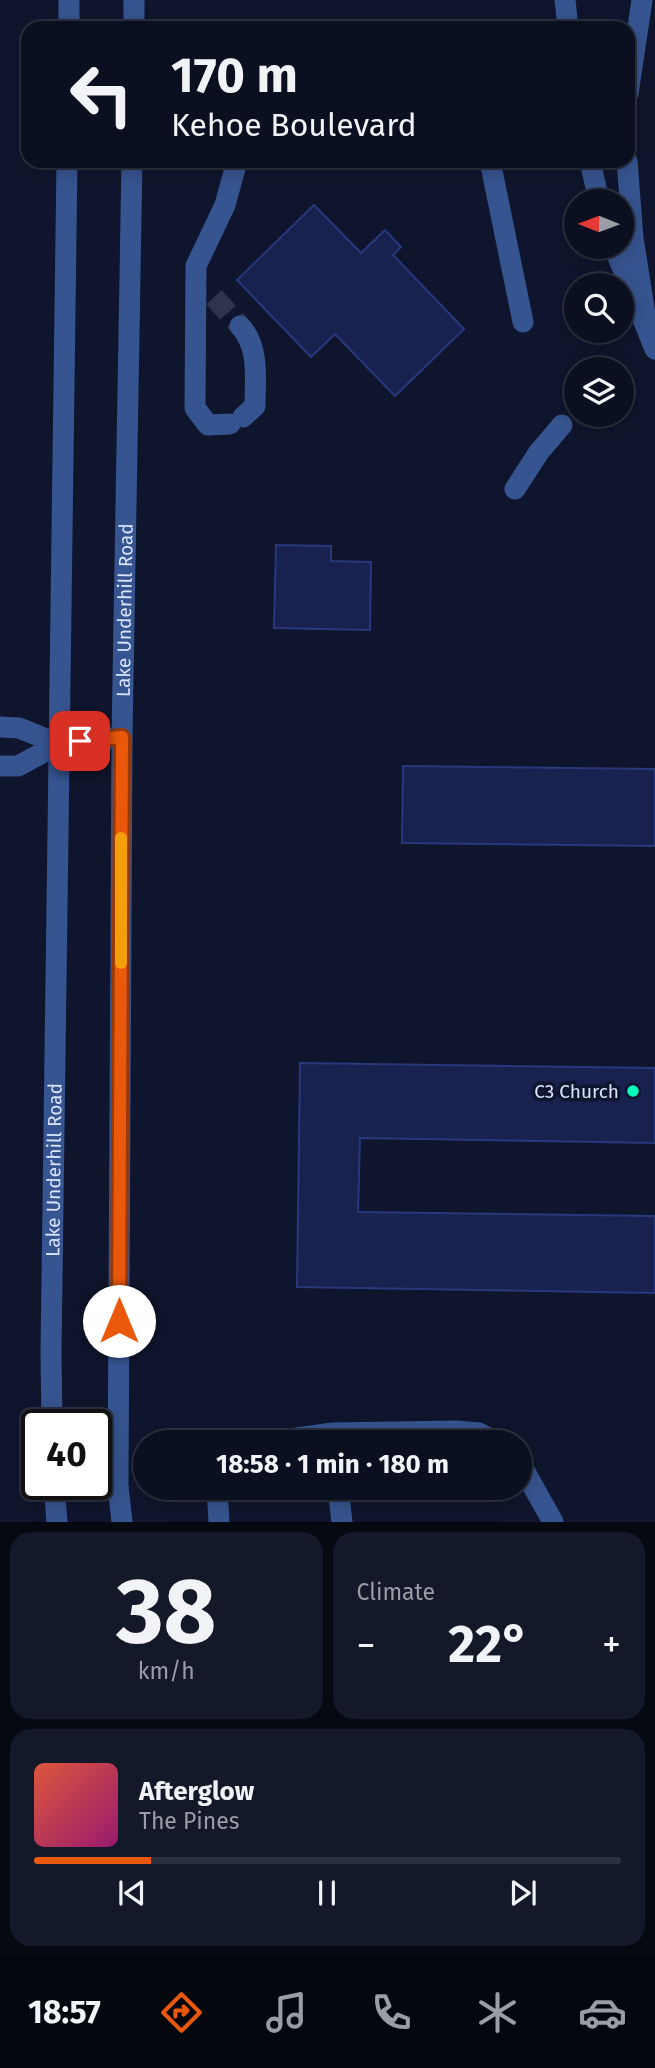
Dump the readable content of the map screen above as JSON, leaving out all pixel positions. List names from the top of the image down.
{
  "streets": {
    "street": ["Lake Underhill Road"]
  },
  "places": ["C3 Church"],
  "north": "left",
  "page": {
    "turn": ["170 m", "Kehoe Boulevard"],
    "limit": "40",
    "trip": "18:58 · 1 min · 180 m",
    "tile": [
      ["38", "km/h"],
      "Climate"
    ],
    "heat": ["−", "22°", "+"],
    "song": ["Afterglow", "The Pines"],
    "tabs": "18:57"
  }
}
